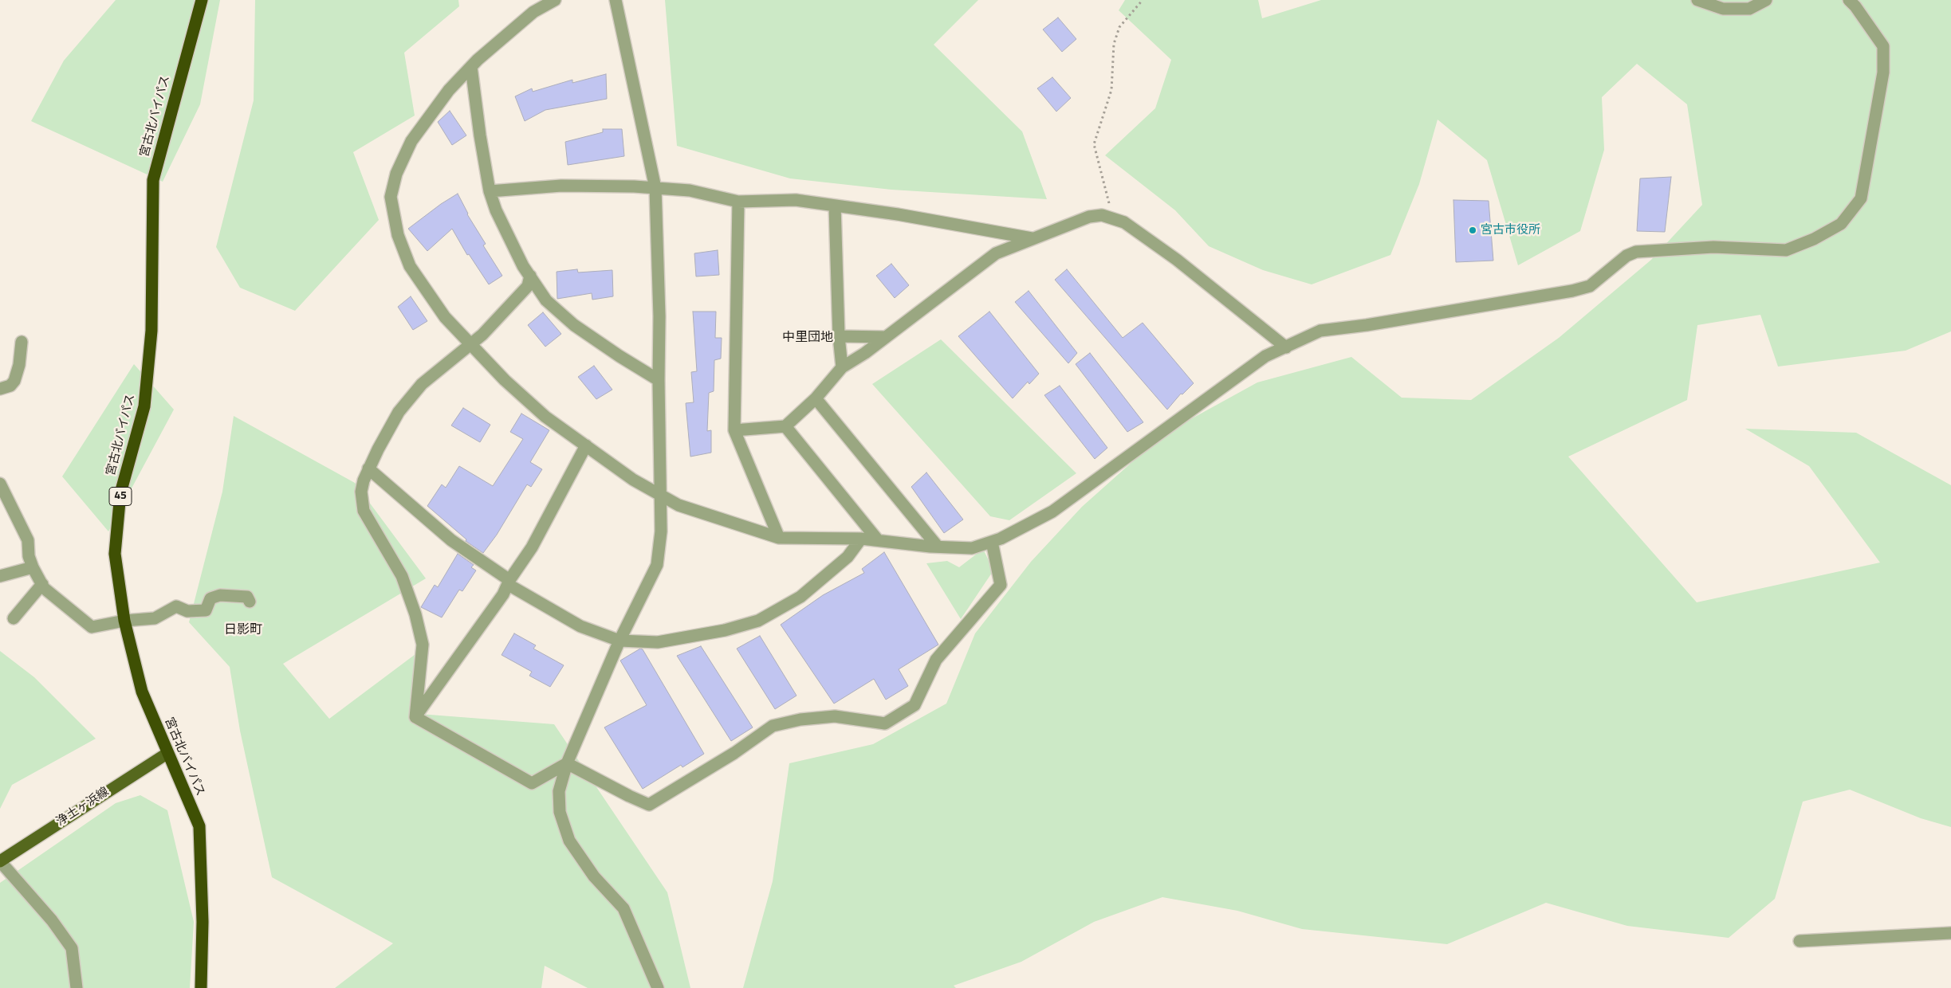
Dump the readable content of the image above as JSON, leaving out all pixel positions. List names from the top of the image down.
{
  "streets": {
    "highway": ["宮古北バイパス", "45"],
    "main road": ["浄土ヶ浜線"]
  },
  "crossings": [
    ["宮古北バイパス", "浄土ヶ浜線"]
  ],
  "districts": ["中里団地", "日影町"],
  "places": ["宮古市役所"]
}
